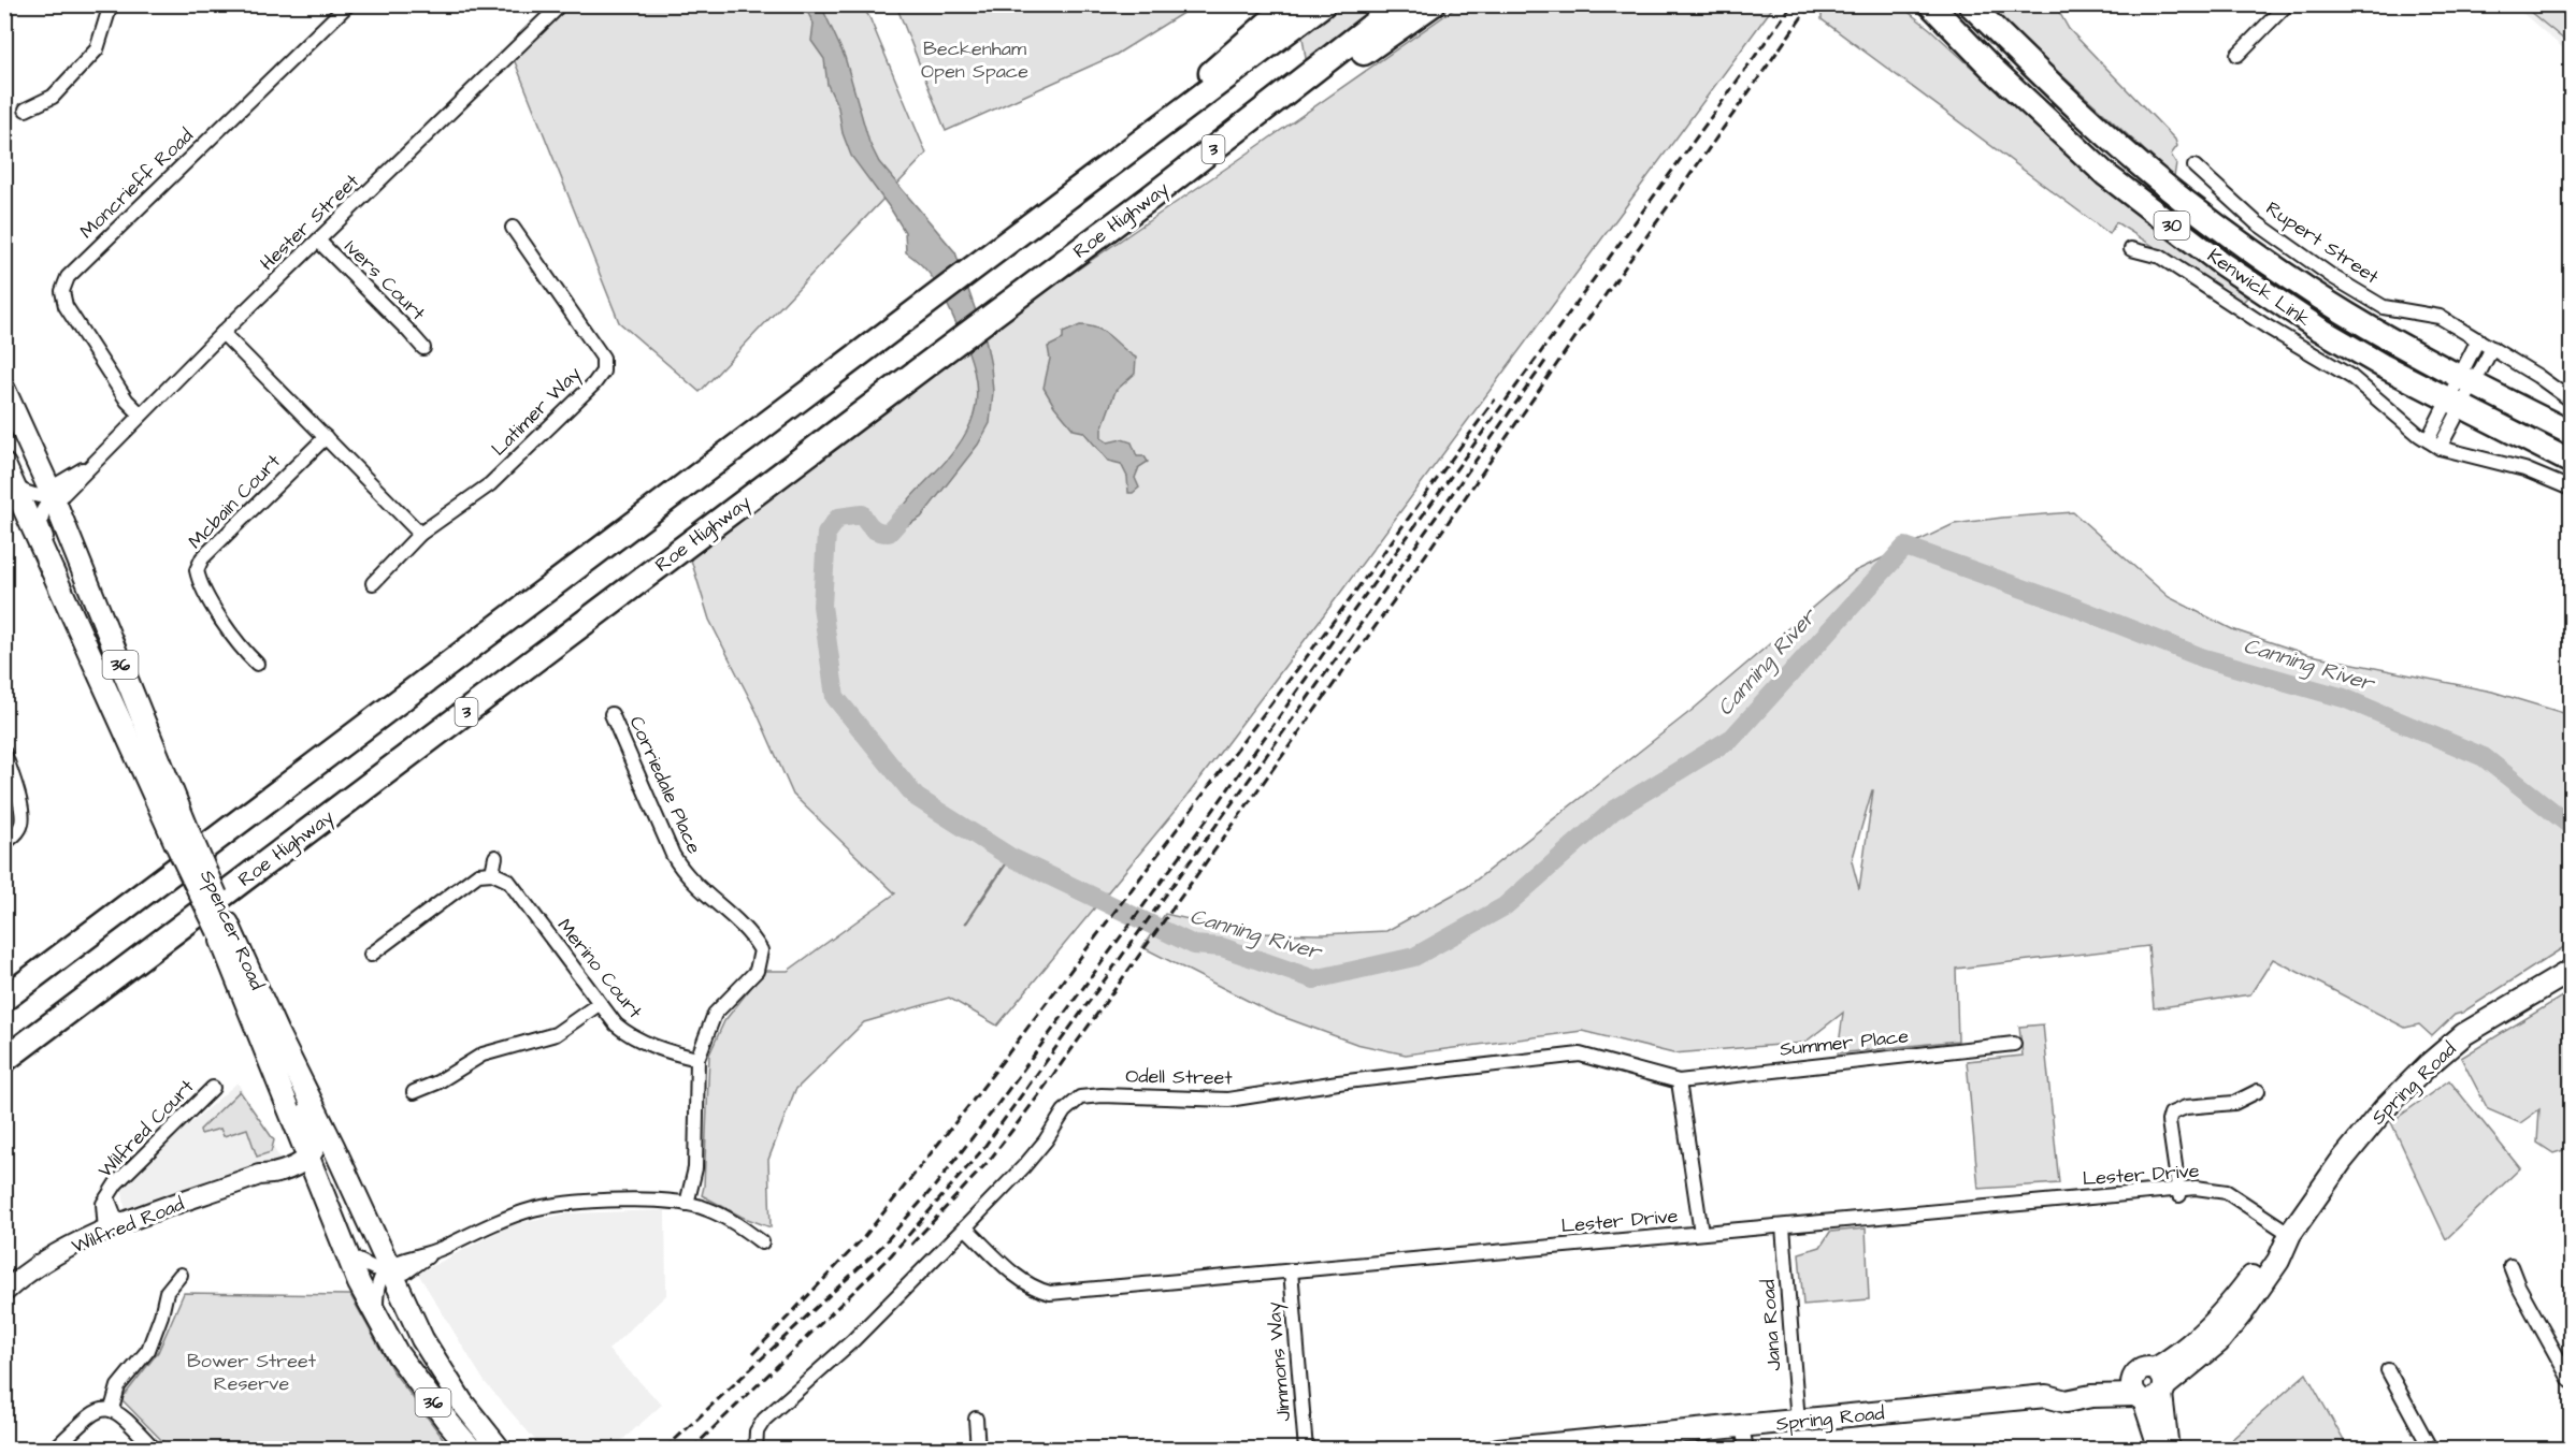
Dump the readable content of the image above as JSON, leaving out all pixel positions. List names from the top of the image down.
{
  "streets": {
    "highway": [
      "3",
      "Roe Highway",
      "30",
      "Kenwick Link"
    ],
    "main road": [
      "36",
      "Spencer Road",
      "Spring Road",
      "Wilfred Road"
    ],
    "street": [
      "Moncrieff Road",
      "Hester Street",
      "Rupert Street",
      "Ivers Court",
      "Latimer Way",
      "Mcbain Court",
      "Corriedale Place",
      "Merino Court",
      "Summer Place",
      "Odell Street",
      "Wilfred Court",
      "Lester Drive",
      "Jana Road",
      "Jimmons Way"
    ]
  },
  "crossings": [
    ["Moncrieff Road", "Hester Street"],
    ["Hester Street", "Ivers Court"],
    ["Hester Street", "Spencer Road"],
    ["Corriedale Place", "Merino Court"],
    ["Spencer Road", "Wilfred Road"],
    ["Summer Place", "Odell Street"],
    ["Odell Street", "Lester Drive"],
    ["Spring Road", "Lester Drive"],
    ["Spring Road", "Jana Road"],
    ["Wilfred Court", "Wilfred Road"],
    ["Lester Drive", "Jana Road"],
    ["Lester Drive", "Jimmons Way"]
  ],
  "water": ["Canning River"],
  "parks": ["Beckenham Open Space", "Bower Street Reserve"]
}
